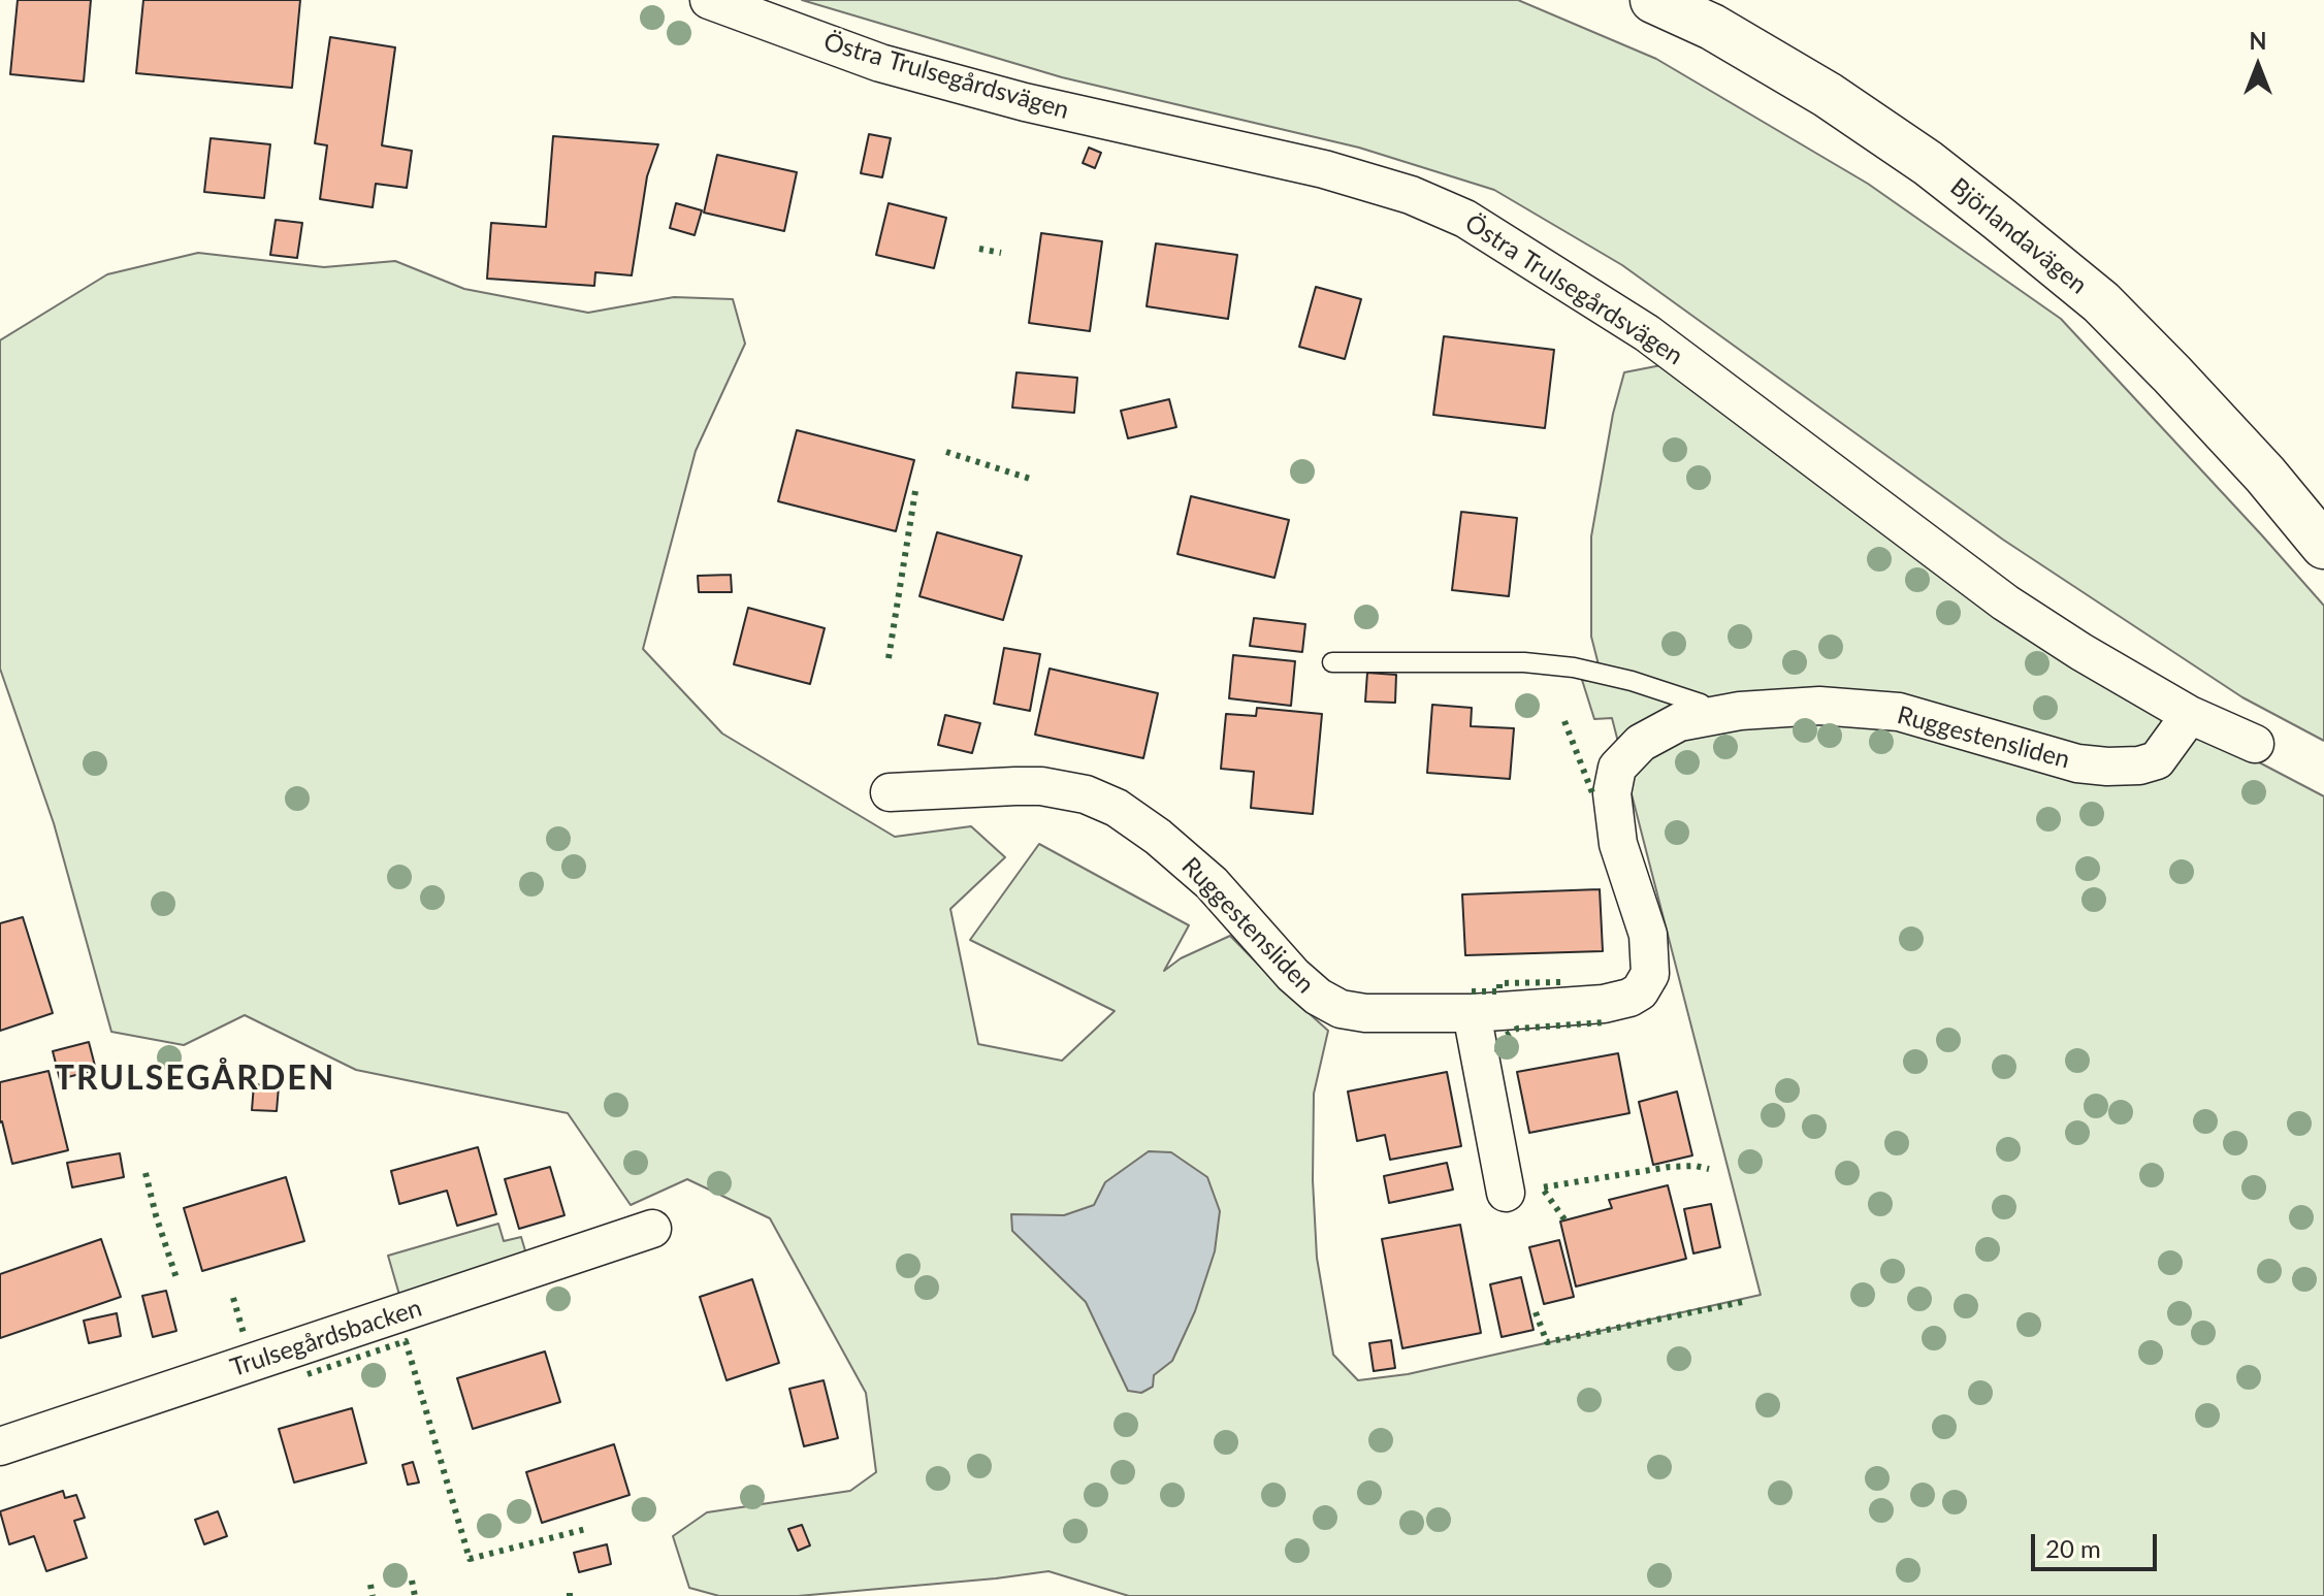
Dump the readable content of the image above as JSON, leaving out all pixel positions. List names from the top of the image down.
{
  "streets": {
    "street": [
      "Östra Trulsegårdsvägen",
      "Björlandavägen",
      "Ruggestensliden",
      "Trulsegårdsbacken"
    ]
  },
  "crossings": [
    ["Östra Trulsegårdsvägen", "Ruggestensliden"]
  ],
  "districts": ["TRULSEGÅRDEN"],
  "scale_bar": "20 m",
  "north": "top"
}
